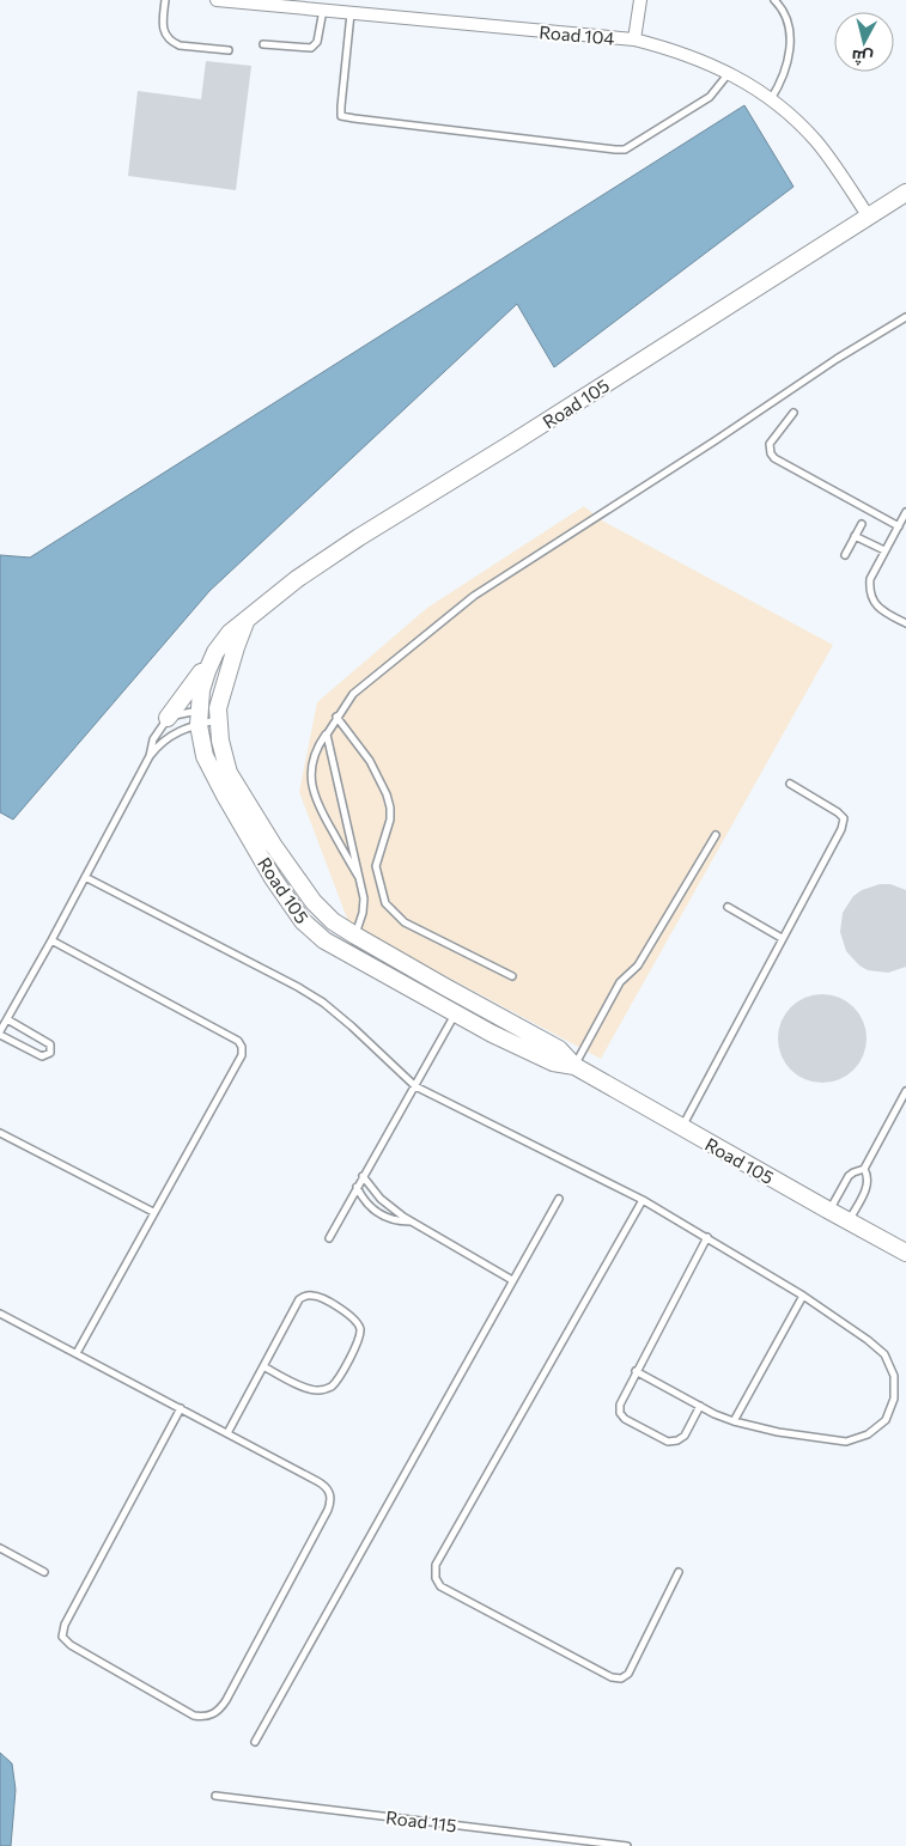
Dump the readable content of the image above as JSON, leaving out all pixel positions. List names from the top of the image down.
{
  "streets": {
    "street": ["Road 104", "Road 105"],
    "lane": ["Road 115"]
  },
  "crossings": [
    ["Road 104", "Road 105"]
  ],
  "north": "bottom"
}
